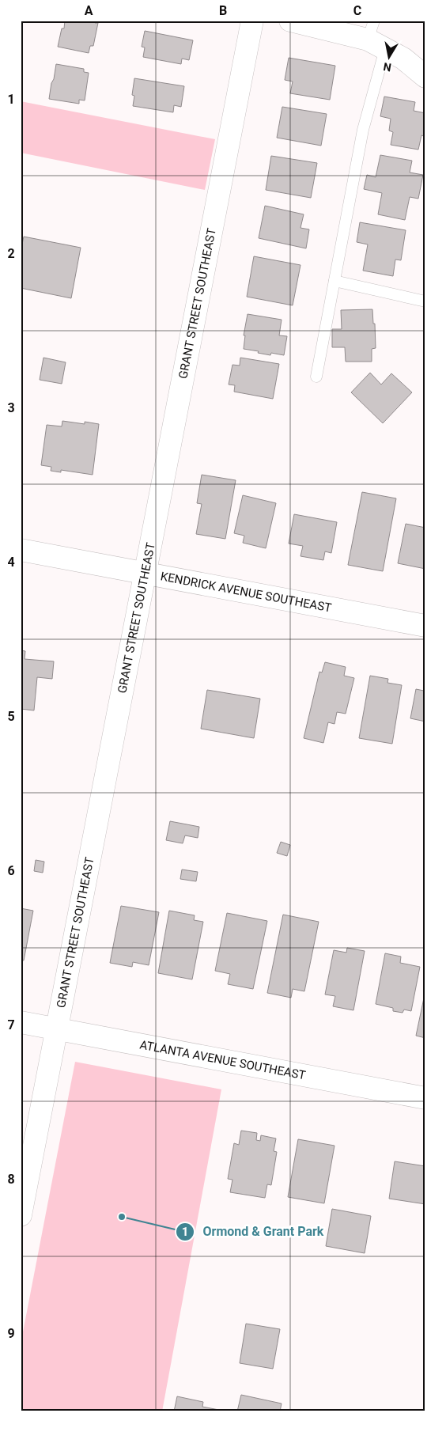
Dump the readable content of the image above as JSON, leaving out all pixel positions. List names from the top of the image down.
{
  "streets": {
    "street": ["GRANT STREET SOUTHEAST", "KENDRICK AVENUE SOUTHEAST", "ATLANTA AVENUE SOUTHEAST"]
  },
  "crossings": [
    ["GRANT STREET SOUTHEAST", "KENDRICK AVENUE SOUTHEAST"],
    ["GRANT STREET SOUTHEAST", "ATLANTA AVENUE SOUTHEAST"]
  ],
  "places": ["Ormond & Grant Park"],
  "north": "bottom",
  "grid": {
    "columns": ["A", "B", "C"],
    "rows": [
      "1",
      "2",
      "3",
      "4",
      "5",
      "6",
      "7",
      "8",
      "9"
    ]
  }
}
